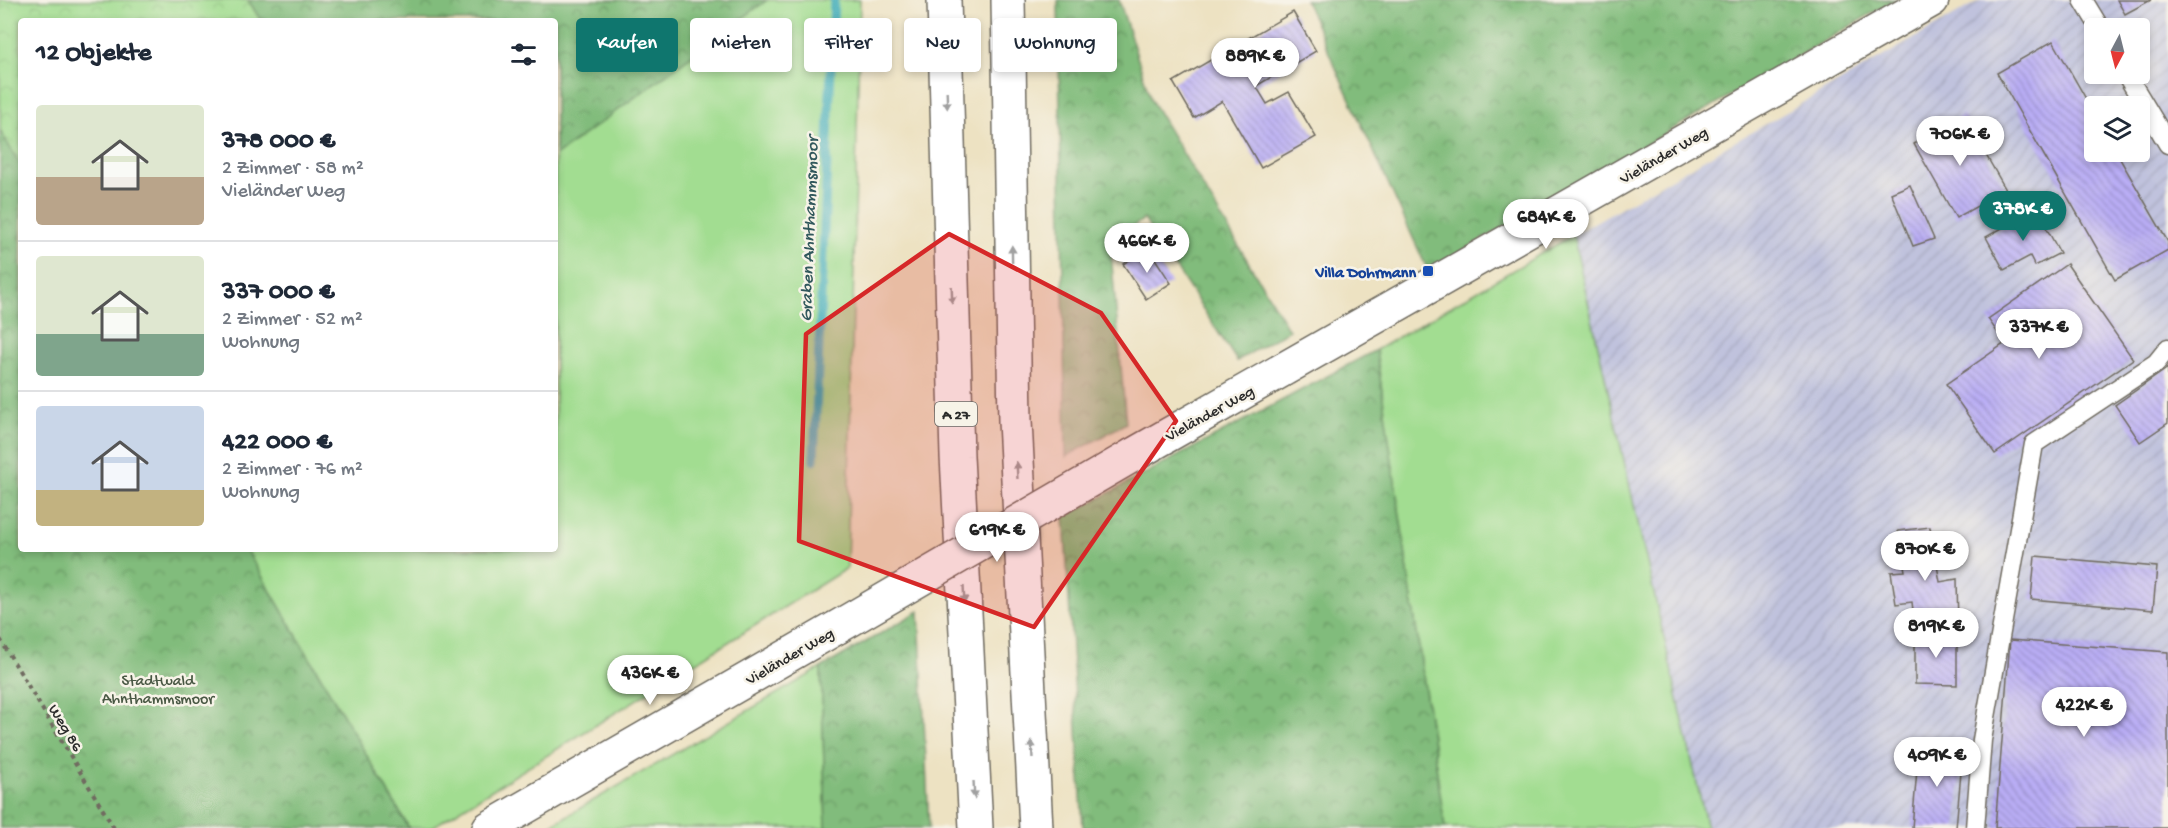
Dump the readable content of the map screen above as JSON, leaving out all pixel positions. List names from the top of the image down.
{
  "streets": {
    "main road": ["Vieländer Weg", "A 27"],
    "path": ["Weg 86"]
  },
  "water": ["Graben Ahnthammsmoor"],
  "parks": ["Stadtwald Ahnthammsmoor"],
  "places": {
    "transit": ["Villa Dohrmann"]
  },
  "north": "bottom",
  "page": {
    "chip": [
      "Kaufen",
      "Mieten",
      "Filter",
      "Neu",
      "Wohnung"
    ],
    "heading": "12 Objekte",
    "price": [
      "889K €",
      "706K €",
      "378K €",
      "684K €",
      "466K €",
      "337K €",
      "619K €",
      "870K €",
      "819K €",
      "436K €",
      "422K €",
      "409K €"
    ],
    "list": [
      {
        "name": "378 000 €",
        "note": "2 Zimmer · 58 m² · Vieländer Weg"
      },
      {
        "name": "337 000 €",
        "note": "2 Zimmer · 52 m² · Wohnung"
      },
      {
        "name": "422 000 €",
        "note": "2 Zimmer · 76 m² · Wohnung"
      }
    ]
  }
}
